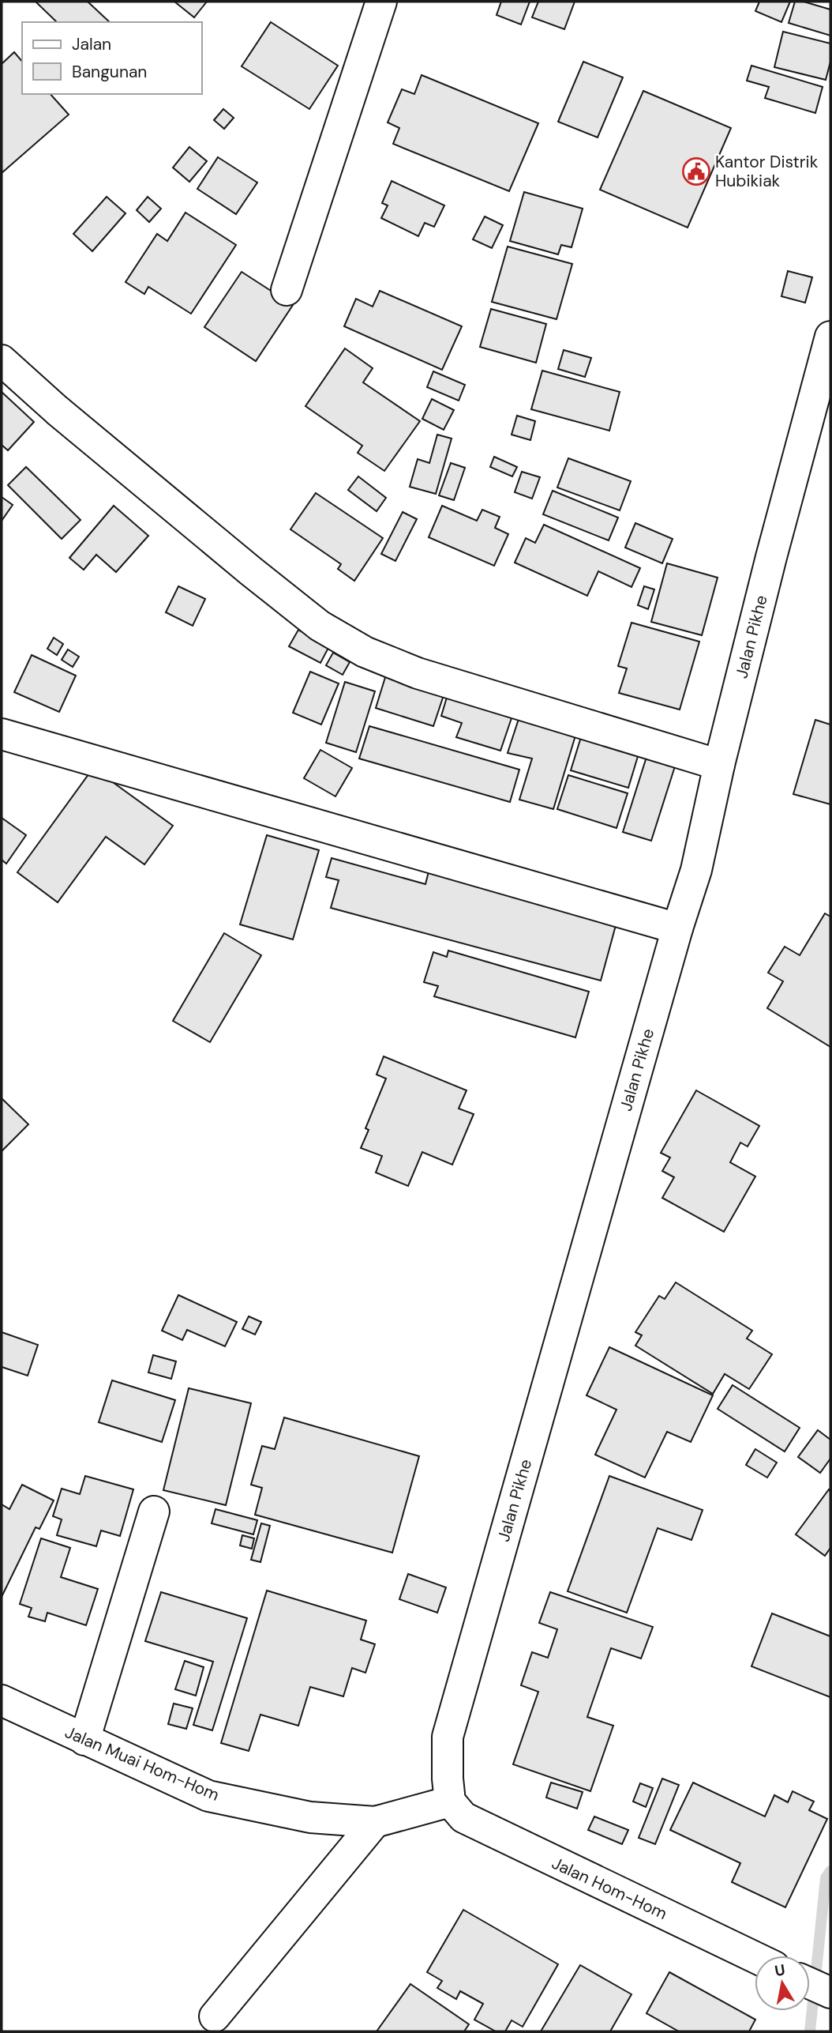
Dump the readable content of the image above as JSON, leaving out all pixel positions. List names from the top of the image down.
{
  "streets": {
    "main road": ["Jalan Pikhe", "Jalan Muai Hom-Hom", "Jalan Hom-Hom"]
  },
  "crossings": [
    ["Jalan Pikhe", "Jalan Muai Hom-Hom"],
    ["Jalan Pikhe", "Jalan Hom-Hom"],
    ["Jalan Muai Hom-Hom", "Jalan Hom-Hom"]
  ],
  "places": {
    "public building": ["Kantor Distrik Hubikiak"]
  },
  "legend": ["Jalan", "Bangunan"],
  "north": "top"
}
